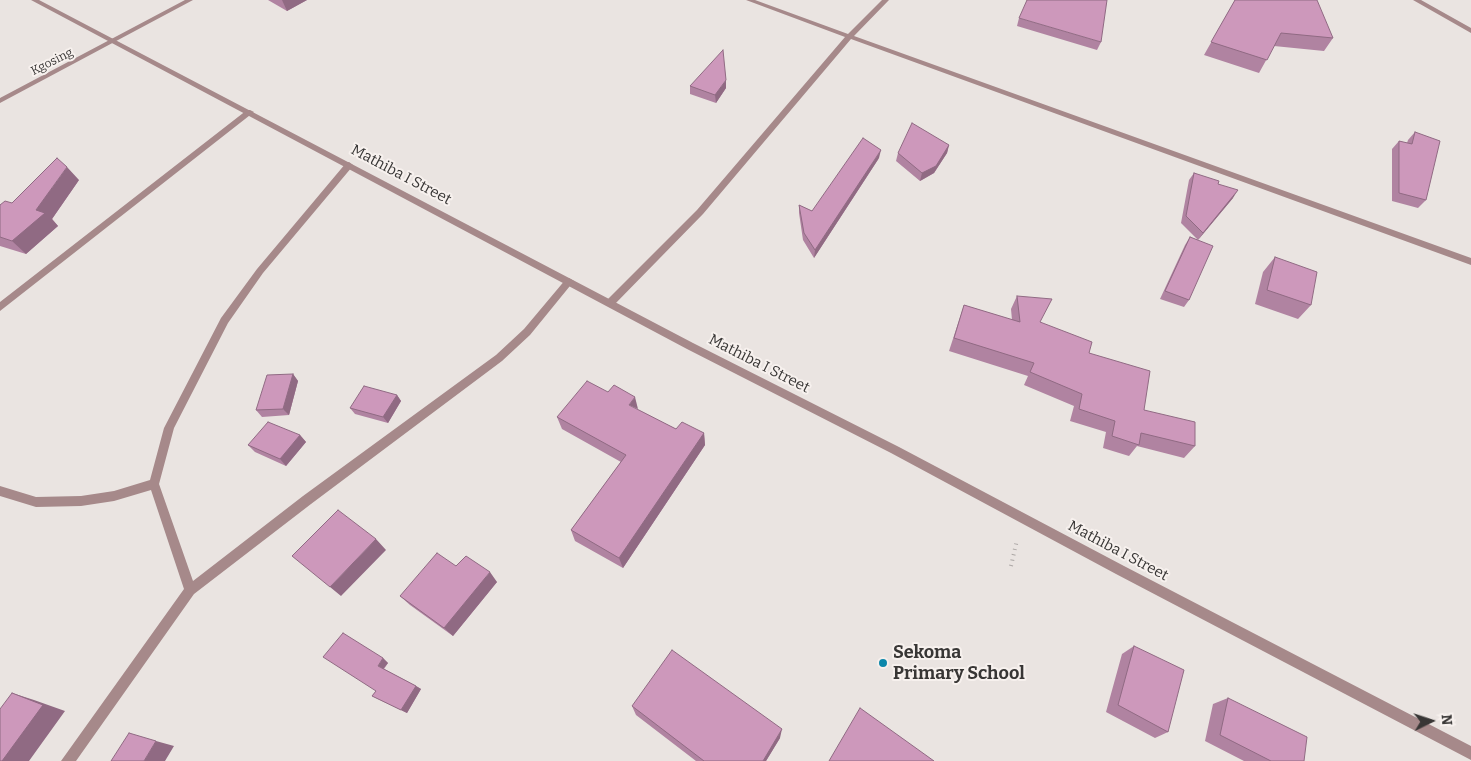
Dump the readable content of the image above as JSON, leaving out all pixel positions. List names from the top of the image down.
{
  "streets": {
    "street": ["Kgosing", "Mathiba I Street"]
  },
  "crossings": [
    ["Kgosing", "Mathiba I Street"]
  ],
  "places": ["Sekoma Primary School"],
  "north": "right"
}
